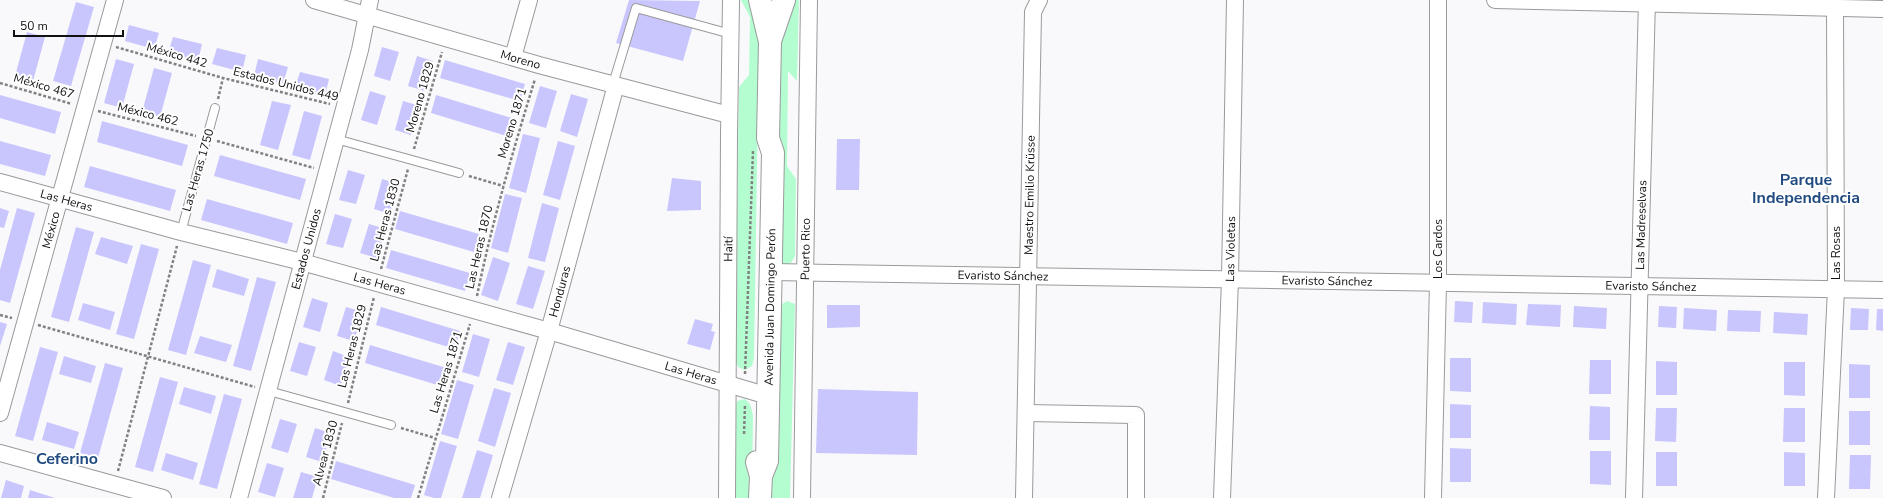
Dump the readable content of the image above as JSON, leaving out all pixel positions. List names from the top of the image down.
{
  "streets": {
    "main road": ["Avenida Juan Domingo Perón"],
    "street": [
      "Moreno",
      "Maestro Emilio Krüsse",
      "Las Heras",
      "Las Madreselvas",
      "México",
      "Estados Unidos",
      "Haití",
      "Puerto Rico",
      "Las Violetas",
      "Los Cardos",
      "Las Rosas",
      "Evaristo Sánchez",
      "Honduras"
    ],
    "lane": ["Las Heras 1750"],
    "path": [
      "México 442",
      "Estados Unidos 449",
      "México 467",
      "Moreno 1829",
      "México 462",
      "Moreno 1871",
      "Las Heras 1830",
      "Las Heras 1870",
      "Las Heras 1829",
      "Las Heras 1871",
      "Alvear 1830"
    ]
  },
  "crossings": [
    ["México 442", "Estados Unidos 449"],
    ["México 442", "México"],
    ["Moreno", "Moreno 1829"],
    ["Moreno", "Moreno 1871"],
    ["Moreno", "Estados Unidos"],
    ["Moreno", "Haití"],
    ["Moreno", "Honduras"],
    ["Estados Unidos 449", "Estados Unidos"],
    ["México 467", "México 462"],
    ["México 467", "México"],
    ["Moreno 1829", "Las Heras 1830"],
    ["México 462", "Las Heras 1750"],
    ["México 462", "México"],
    ["México 462", "Estados Unidos"],
    ["Moreno 1871", "Las Heras 1870"],
    ["Las Heras 1750", "Las Heras"],
    ["Maestro Emilio Krüsse", "Evaristo Sánchez"],
    ["Las Heras", "Las Heras 1830"],
    ["Las Heras", "México"],
    ["Las Heras", "Las Heras 1870"],
    ["Las Heras", "Estados Unidos"],
    ["Las Heras", "Haití"],
    ["Las Heras", "Honduras"],
    ["Las Heras", "Avenida Juan Domingo Perón"],
    ["Las Heras", "Las Heras 1829"],
    ["Las Heras", "Las Heras 1871"],
    ["Las Heras 1830", "Las Heras 1829"],
    ["Las Madreselvas", "Evaristo Sánchez"],
    ["Las Heras 1870", "Las Heras 1871"],
    ["Puerto Rico", "Evaristo Sánchez"],
    ["Las Violetas", "Evaristo Sánchez"],
    ["Los Cardos", "Evaristo Sánchez"],
    ["Las Rosas", "Evaristo Sánchez"],
    ["Evaristo Sánchez", "Avenida Juan Domingo Perón"],
    ["Las Heras 1829", "Alvear 1830"]
  ],
  "districts": ["Parque Independencia", "Ceferino"],
  "scale_bar": "50 m"
}
